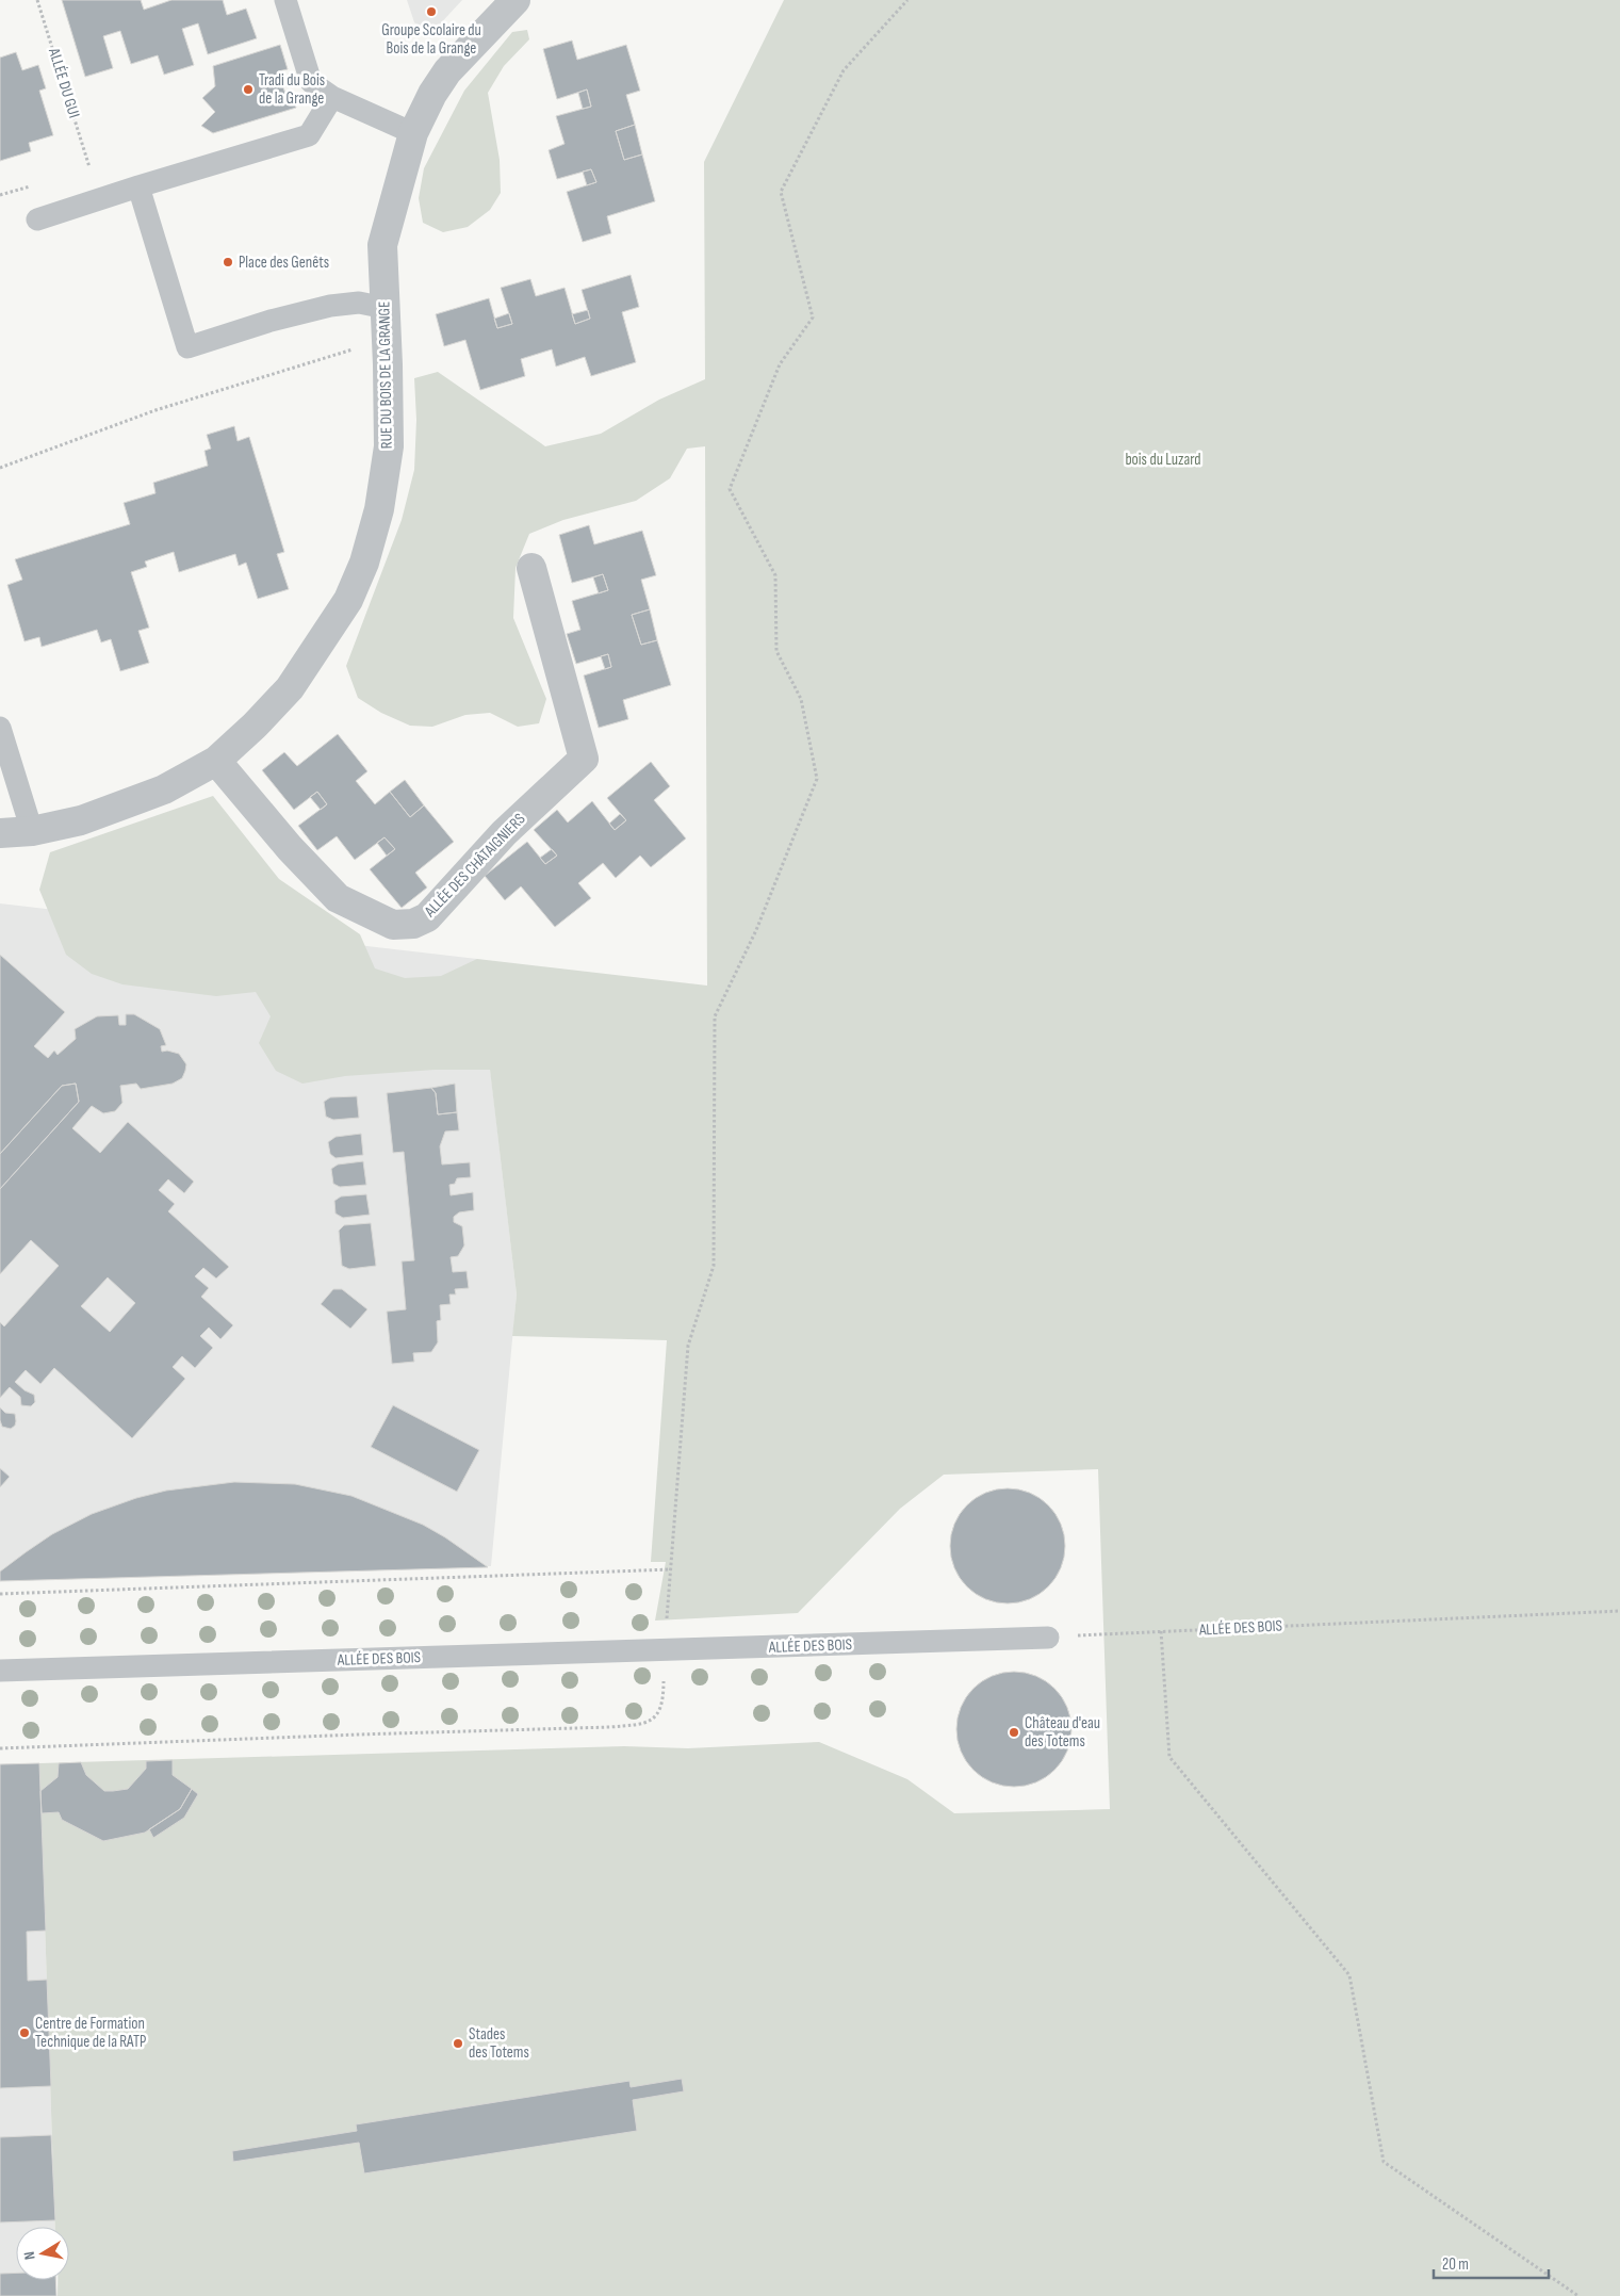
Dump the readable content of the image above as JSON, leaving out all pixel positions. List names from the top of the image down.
{
  "streets": {
    "street": ["RUE DU BOIS DE LA GRANGE", "ALLÉE DES CHÂTAIGNIERS"],
    "lane": ["ALLÉE DES BOIS"],
    "path": ["ALLÉE DU GUI"]
  },
  "crossings": [
    ["RUE DU BOIS DE LA GRANGE", "ALLÉE DES CHÂTAIGNIERS"]
  ],
  "parks": ["bois du Luzard"],
  "places": [
    "Groupe Scolaire du Bois de la Grange",
    "Tradi du Bois de la Grange",
    "Place des Genêts",
    "Château d'eau des Totems",
    "Centre de Formation Technique de la RATP",
    "Stades des Totems"
  ],
  "scale_bar": "20 m",
  "north": "left"
}
